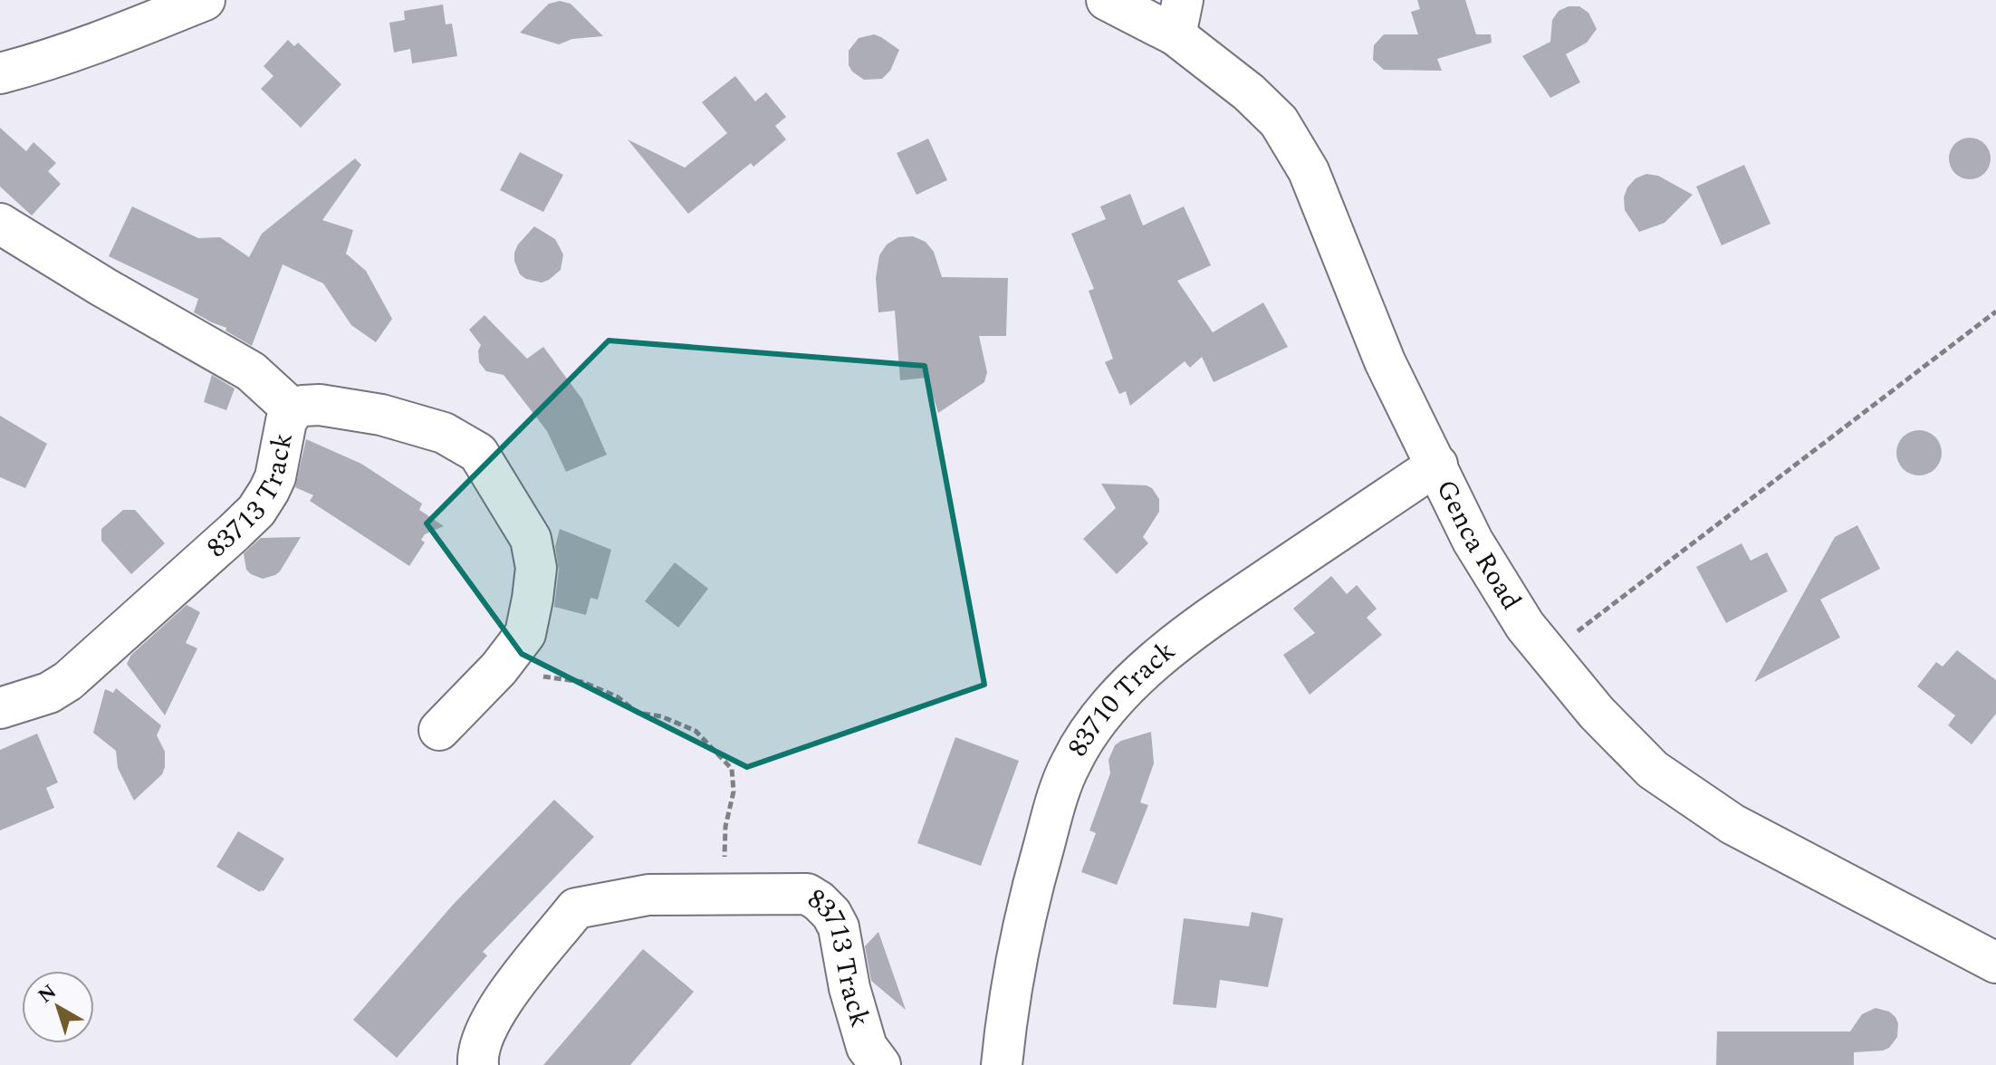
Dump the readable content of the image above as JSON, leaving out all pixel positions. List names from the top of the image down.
{
  "streets": {
    "street": ["83713 Track", "Genca Road", "83710 Track"]
  },
  "crossings": [
    ["Genca Road", "83710 Track"]
  ],
  "north": "top left"
}
